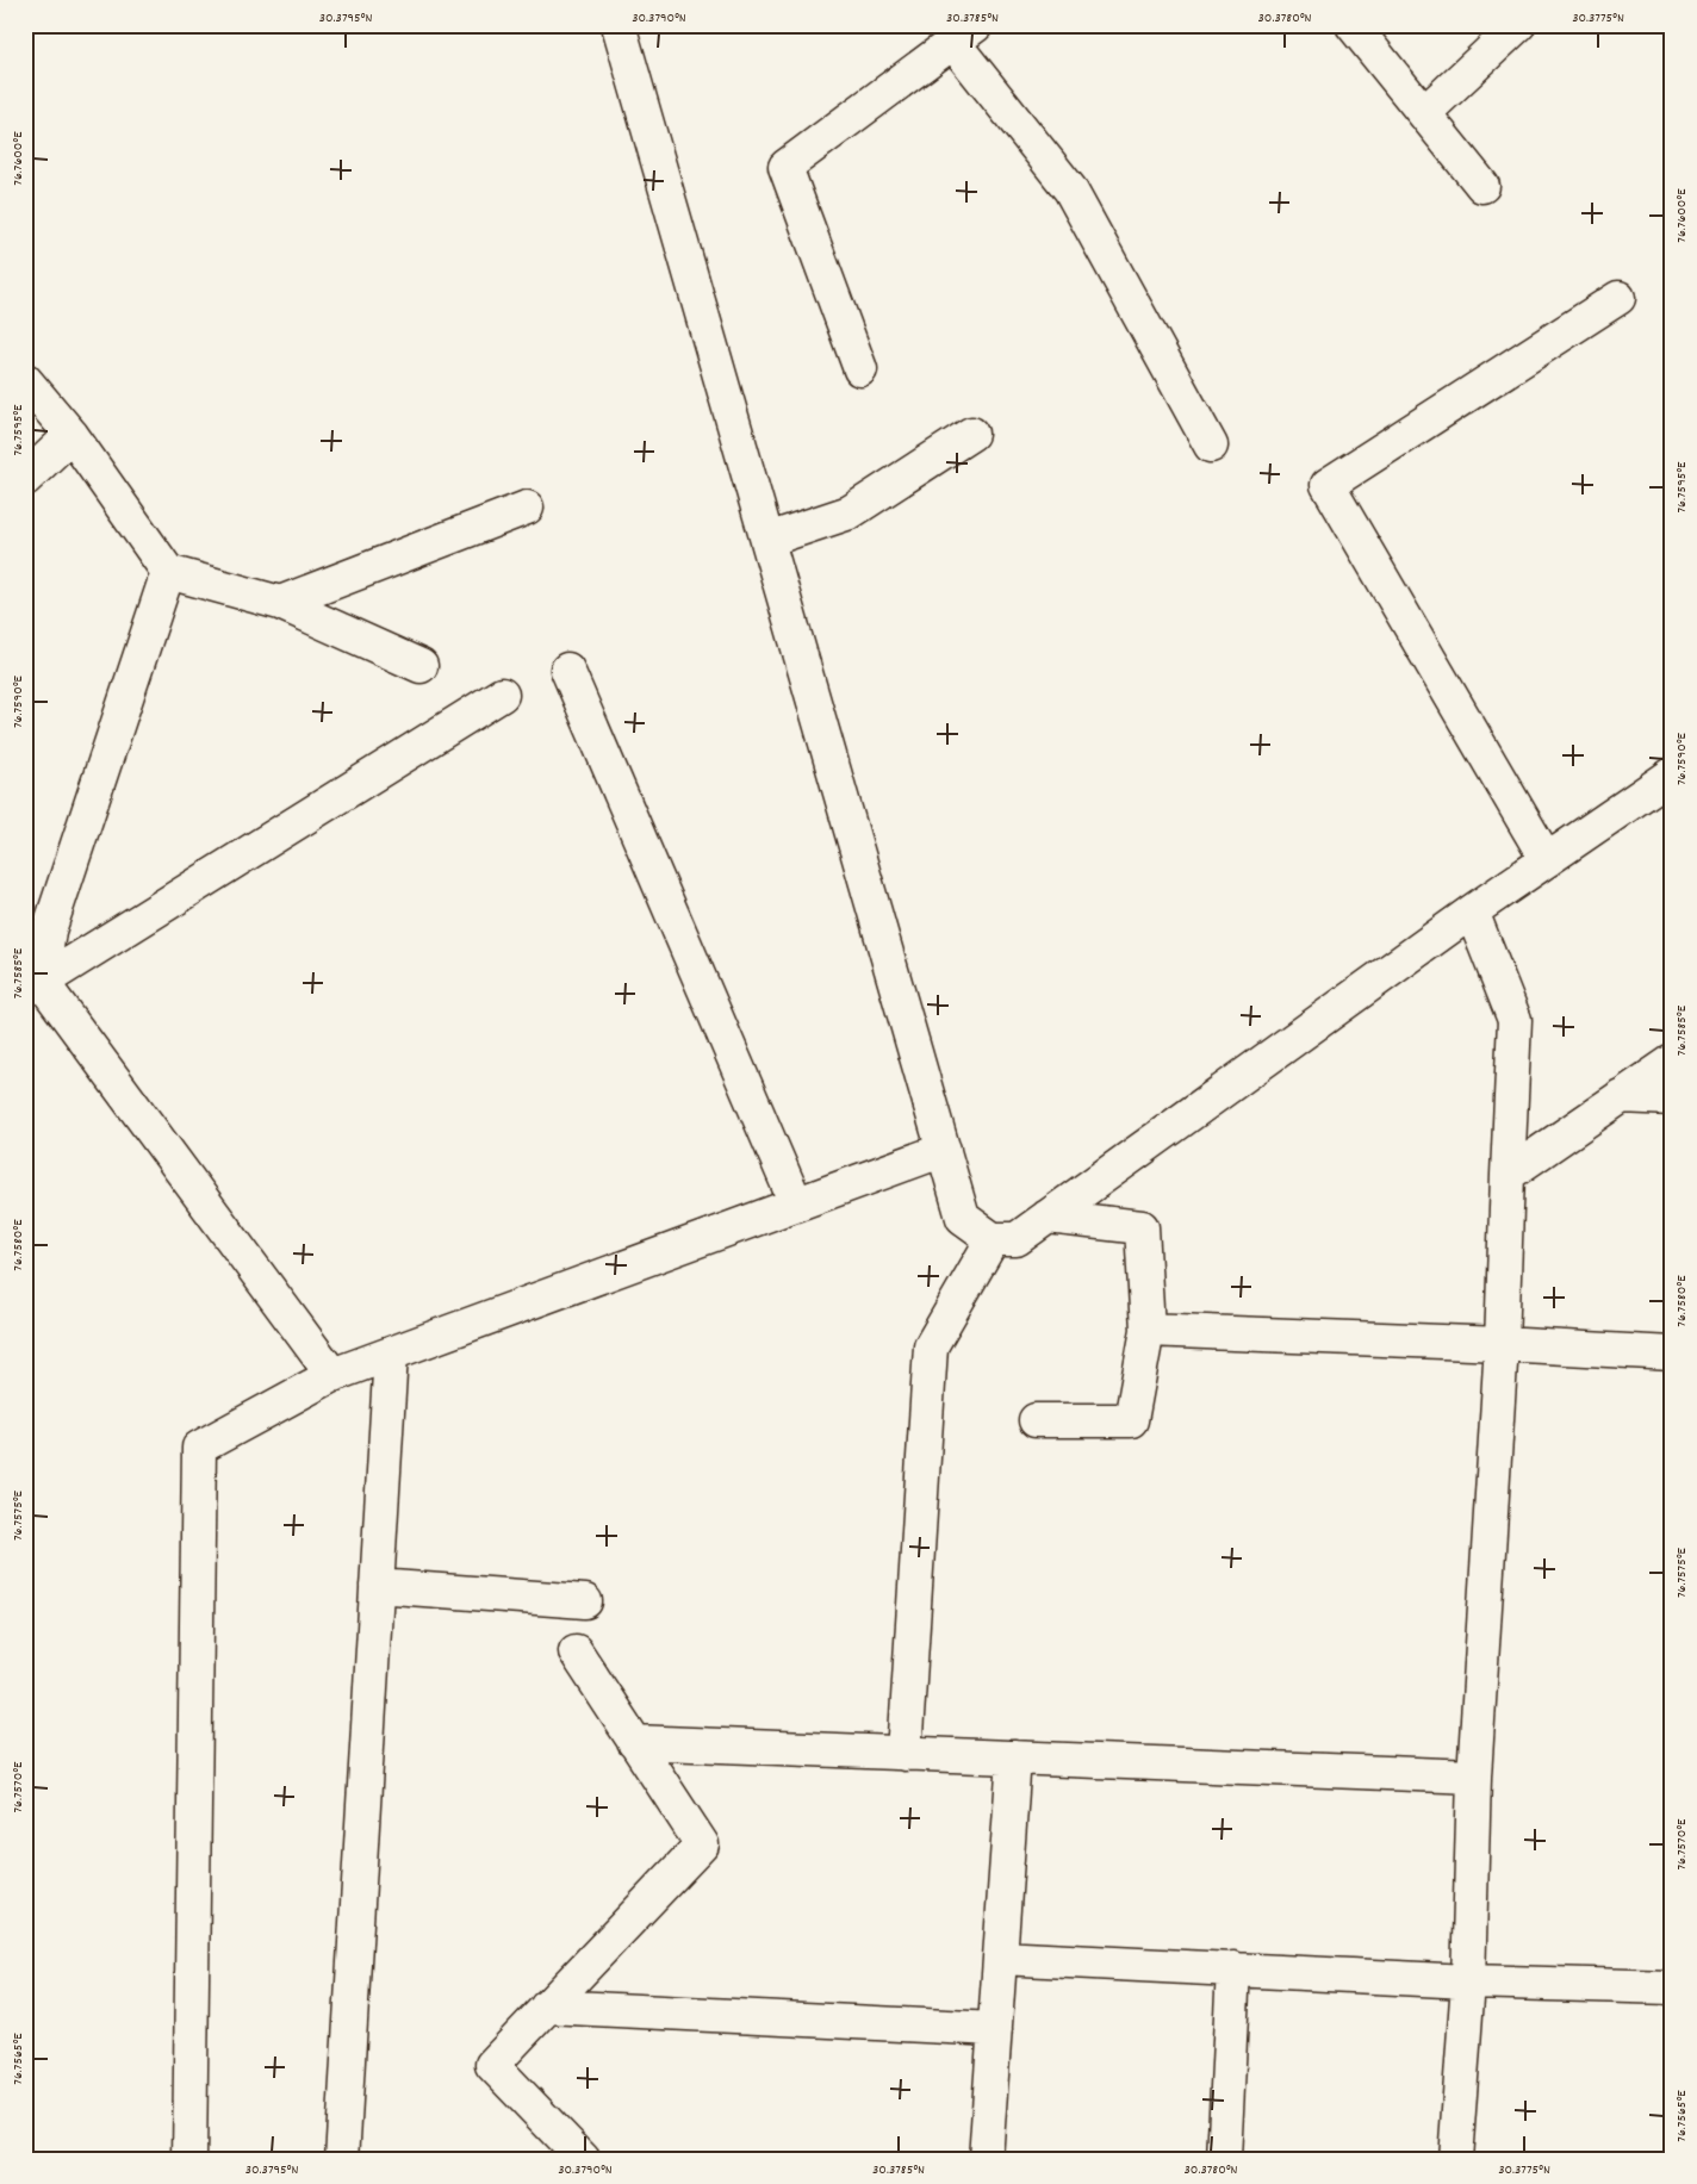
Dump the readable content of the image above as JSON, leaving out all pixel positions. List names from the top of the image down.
{
  "coordinates": [
    "30.3795°N",
    "30.3790°N",
    "30.3785°N",
    "30.3780°N",
    "30.3775°N",
    "76.7600°E",
    "76.7595°E",
    "76.7590°E",
    "76.7585°E",
    "76.7580°E",
    "76.7575°E",
    "76.7570°E",
    "76.7565°E"
  ]
}
